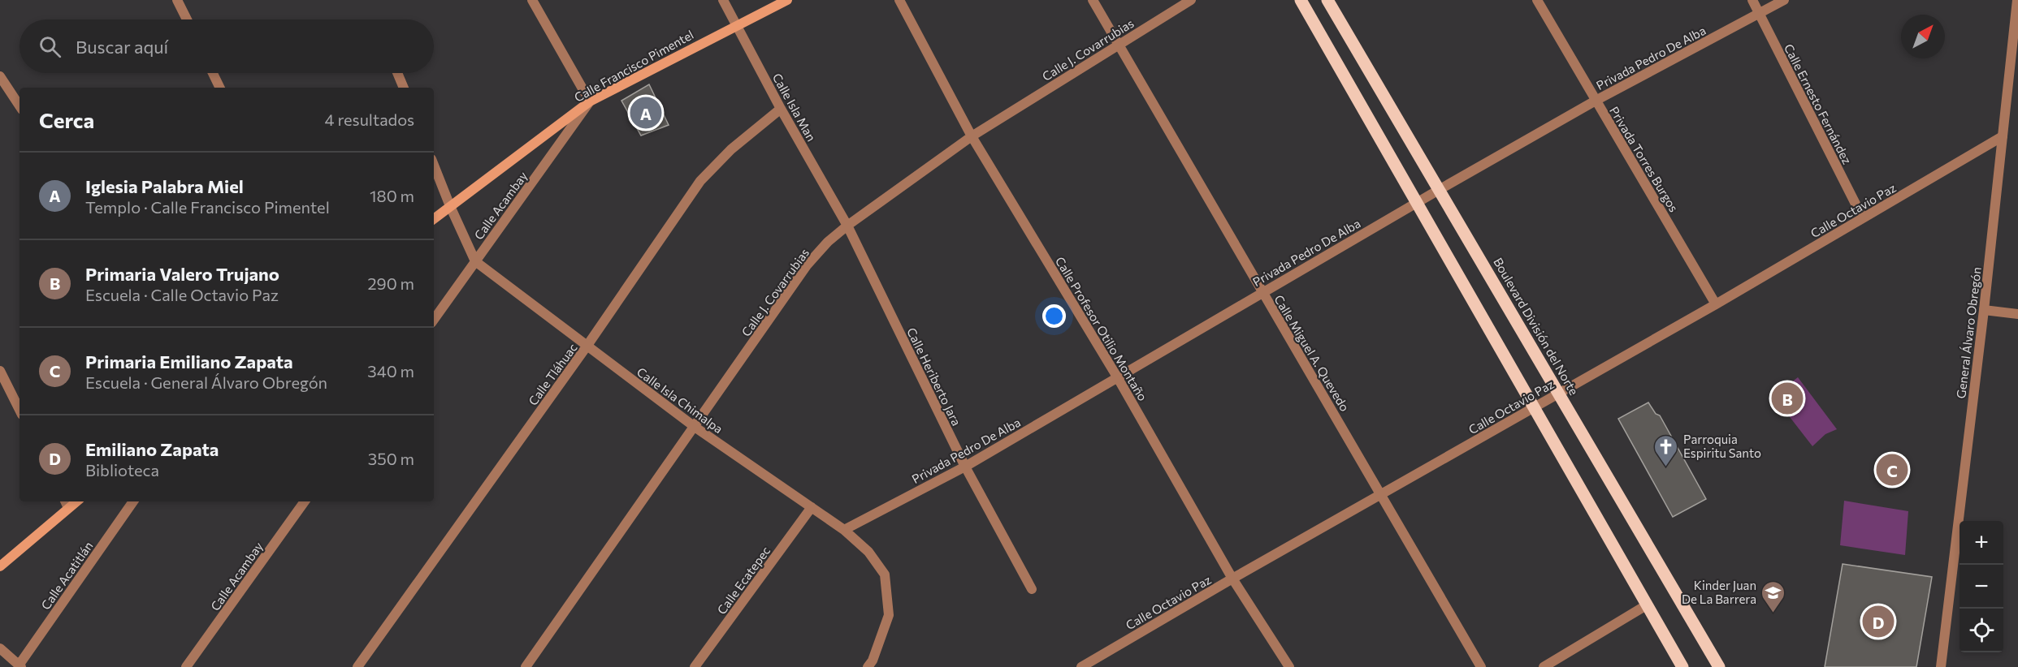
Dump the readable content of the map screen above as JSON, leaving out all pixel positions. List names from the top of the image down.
{
  "streets": {
    "main road": ["Calle Francisco Pimentel", "Boulevard División del Norte"],
    "street": [
      "Calle J. Covarrubias",
      "Privada Pedro De Alba",
      "Calle Ernesto Fernández",
      "Calle Isla Man",
      "Privada Torres Burgos",
      "Calle Acambay",
      "Calle Octavio Paz",
      "Calle Profesor Otilio Montaño",
      "General Álvaro Obregón",
      "Calle Miguel A. Quevedo",
      "Calle Tláhuac",
      "Calle Heriberto Jara",
      "Calle Isla Chimalpa",
      "Calle Acatitlán",
      "Calle Ecatepec"
    ]
  },
  "crossings": [
    ["Calle J. Covarrubias", "Calle Isla Man"],
    ["Calle J. Covarrubias", "Calle Profesor Otilio Montaño"],
    ["Calle J. Covarrubias", "Calle Miguel A. Quevedo"],
    ["Calle J. Covarrubias", "Calle Heriberto Jara"],
    ["Calle J. Covarrubias", "Calle Isla Chimalpa"],
    ["Privada Pedro De Alba", "Calle Ernesto Fernández"],
    ["Privada Pedro De Alba", "Privada Torres Burgos"],
    ["Privada Pedro De Alba", "Boulevard División del Norte"],
    ["Privada Pedro De Alba", "Calle Profesor Otilio Montaño"],
    ["Privada Pedro De Alba", "Calle Miguel A. Quevedo"],
    ["Privada Pedro De Alba", "Calle Heriberto Jara"],
    ["Privada Pedro De Alba", "Calle Isla Chimalpa"],
    ["Calle Francisco Pimentel", "Calle Isla Man"],
    ["Calle Francisco Pimentel", "Calle Acambay"],
    ["Calle Francisco Pimentel", "Calle Isla Chimalpa"],
    ["Calle Ernesto Fernández", "Calle Octavio Paz"],
    ["Calle Isla Man", "Calle Tláhuac"],
    ["Calle Isla Man", "Calle Heriberto Jara"],
    ["Privada Torres Burgos", "Calle Octavio Paz"],
    ["Calle Acambay", "Calle Isla Chimalpa"],
    ["Calle Octavio Paz", "Boulevard División del Norte"],
    ["Calle Octavio Paz", "Calle Profesor Otilio Montaño"],
    ["Calle Octavio Paz", "General Álvaro Obregón"],
    ["Calle Octavio Paz", "Calle Miguel A. Quevedo"],
    ["Calle Tláhuac", "Calle Isla Chimalpa"],
    ["Calle Isla Chimalpa", "Calle Ecatepec"]
  ],
  "places": {
    "church": ["Parroquia Espiritu Santo"],
    "school or university": ["Kinder Juan De La Barrera"]
  },
  "north": "top right",
  "page": {
    "search": "Buscar aquí",
    "heading": ["Cerca", "4 resultados"],
    "pins": [
      "A",
      "B",
      "C",
      "D"
    ],
    "list": [
      {
        "mark": "A",
        "name": "Iglesia Palabra Miel",
        "note": "Templo · Calle Francisco Pimentel",
        "value": "180 m"
      },
      {
        "mark": "B",
        "name": "Primaria Valero Trujano",
        "note": "Escuela · Calle Octavio Paz",
        "value": "290 m"
      },
      {
        "mark": "C",
        "name": "Primaria Emiliano Zapata",
        "note": "Escuela · General Álvaro Obregón",
        "value": "340 m"
      },
      {
        "mark": "D",
        "name": "Emiliano Zapata",
        "note": "Biblioteca",
        "value": "350 m"
      }
    ],
    "map_buttons": ["+", "−"]
  }
}
